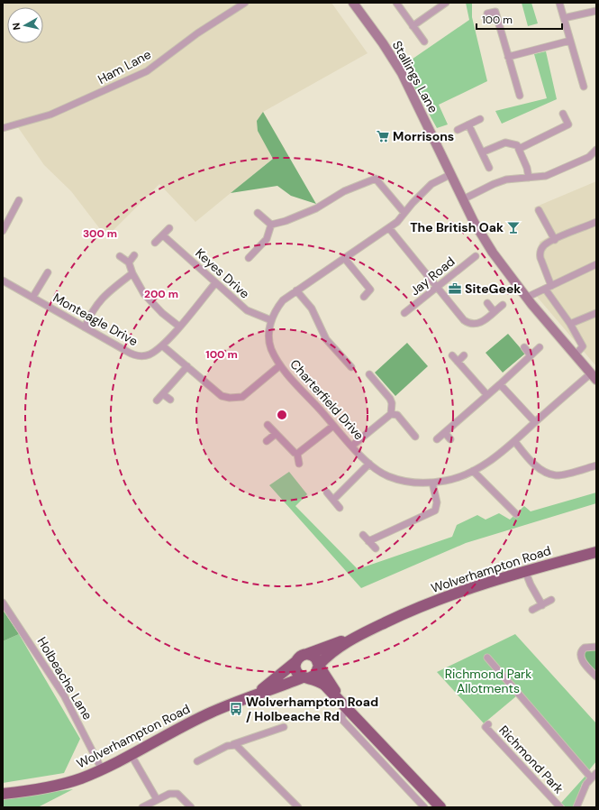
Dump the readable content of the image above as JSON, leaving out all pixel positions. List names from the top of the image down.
{
  "streets": {
    "highway": ["Wolverhampton Road"],
    "main road": ["Stallings Lane"],
    "street": [
      "Ham Lane",
      "Keyes Drive",
      "Jay Road",
      "Monteagle Drive",
      "Charterfield Drive",
      "Holbeache Lane",
      "Richmond Park"
    ]
  },
  "crossings": [
    ["Stallings Lane", "Charterfield Drive"],
    ["Keyes Drive", "Monteagle Drive"],
    ["Keyes Drive", "Charterfield Drive"],
    ["Wolverhampton Road", "Holbeache Lane"]
  ],
  "parks": ["Richmond Park Allotments"],
  "places": {
    "supermarket": ["Morrisons"],
    "bar": ["The British Oak"],
    "office": ["SiteGeek"],
    "bus stop": ["Wolverhampton Road / Holbeache Rd"]
  },
  "scale_bar": "100 m",
  "north": "left",
  "rings": ["300 m", "200 m", "100 m"]
}
